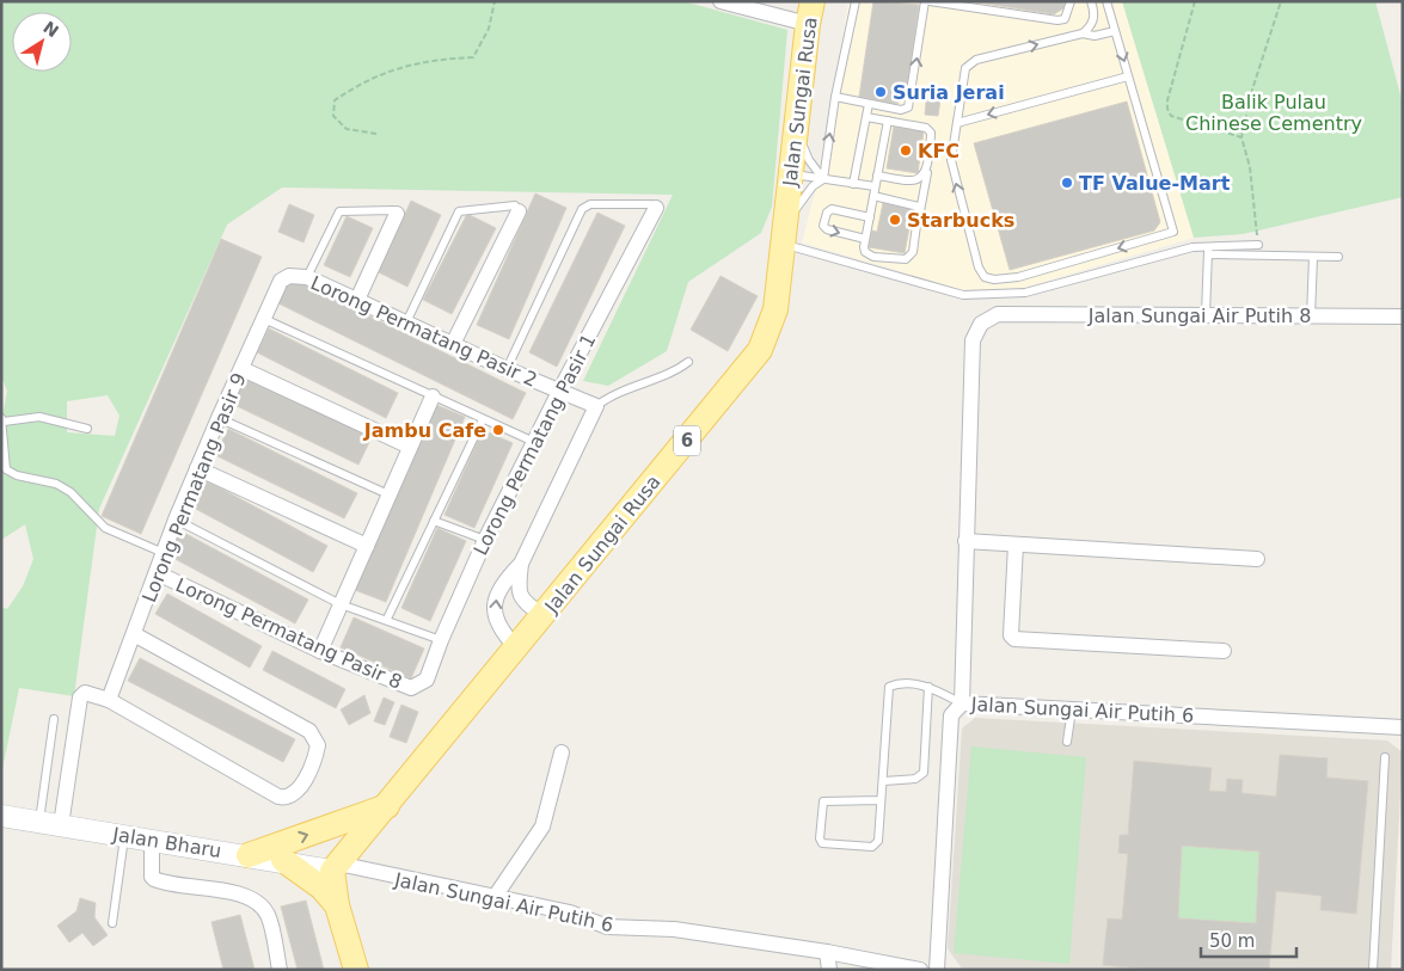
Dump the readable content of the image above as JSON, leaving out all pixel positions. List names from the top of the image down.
{
  "streets": {
    "main road": ["Jalan Sungai Rusa", "6", "Jalan Bharu"],
    "street": [
      "Jalan Sungai Air Putih 8",
      "Lorong Permatang Pasir 2",
      "Lorong Permatang Pasir 1",
      "Lorong Permatang Pasir 9",
      "Lorong Permatang Pasir 8",
      "Jalan Sungai Air Putih 6"
    ]
  },
  "crossings": [
    ["Jalan Sungai Rusa", "Jalan Sungai Air Putih 6"],
    ["Jalan Sungai Rusa", "Jalan Bharu"],
    ["Lorong Permatang Pasir 2", "Lorong Permatang Pasir 1"],
    ["Lorong Permatang Pasir 2", "Lorong Permatang Pasir 9"],
    ["Lorong Permatang Pasir 1", "Lorong Permatang Pasir 8"],
    ["Lorong Permatang Pasir 9", "Lorong Permatang Pasir 8"],
    ["Jalan Sungai Air Putih 6", "Jalan Bharu"]
  ],
  "parks": ["Balik Pulau Chinese Cementry"],
  "places": [
    "Suria Jerai",
    "KFC",
    "TF Value-Mart",
    "Starbucks",
    "Jambu Cafe"
  ],
  "scale_bar": "50 m",
  "north": "top right"
}
